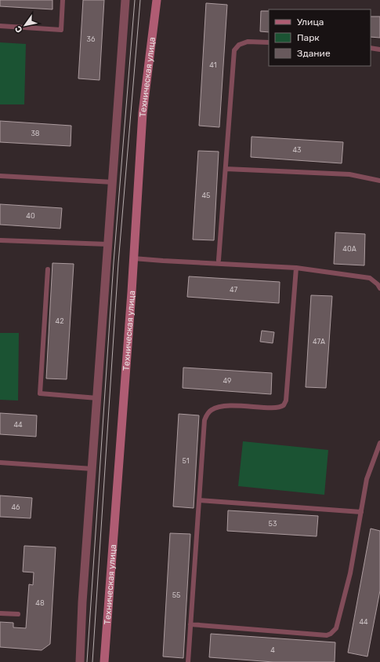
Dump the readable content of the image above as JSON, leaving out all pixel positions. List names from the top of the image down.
{
  "streets": {
    "main road": ["Техническая улица"]
  },
  "house_numbers": [
    "36",
    "41",
    "38",
    "43",
    "45",
    "40",
    "40А",
    "47",
    "42",
    "47А",
    "49",
    "44",
    "51",
    "46",
    "53",
    "55",
    "48",
    "44",
    "4"
  ],
  "legend": ["Улица", "Парк", "Здание"],
  "north": "bottom left"
}
